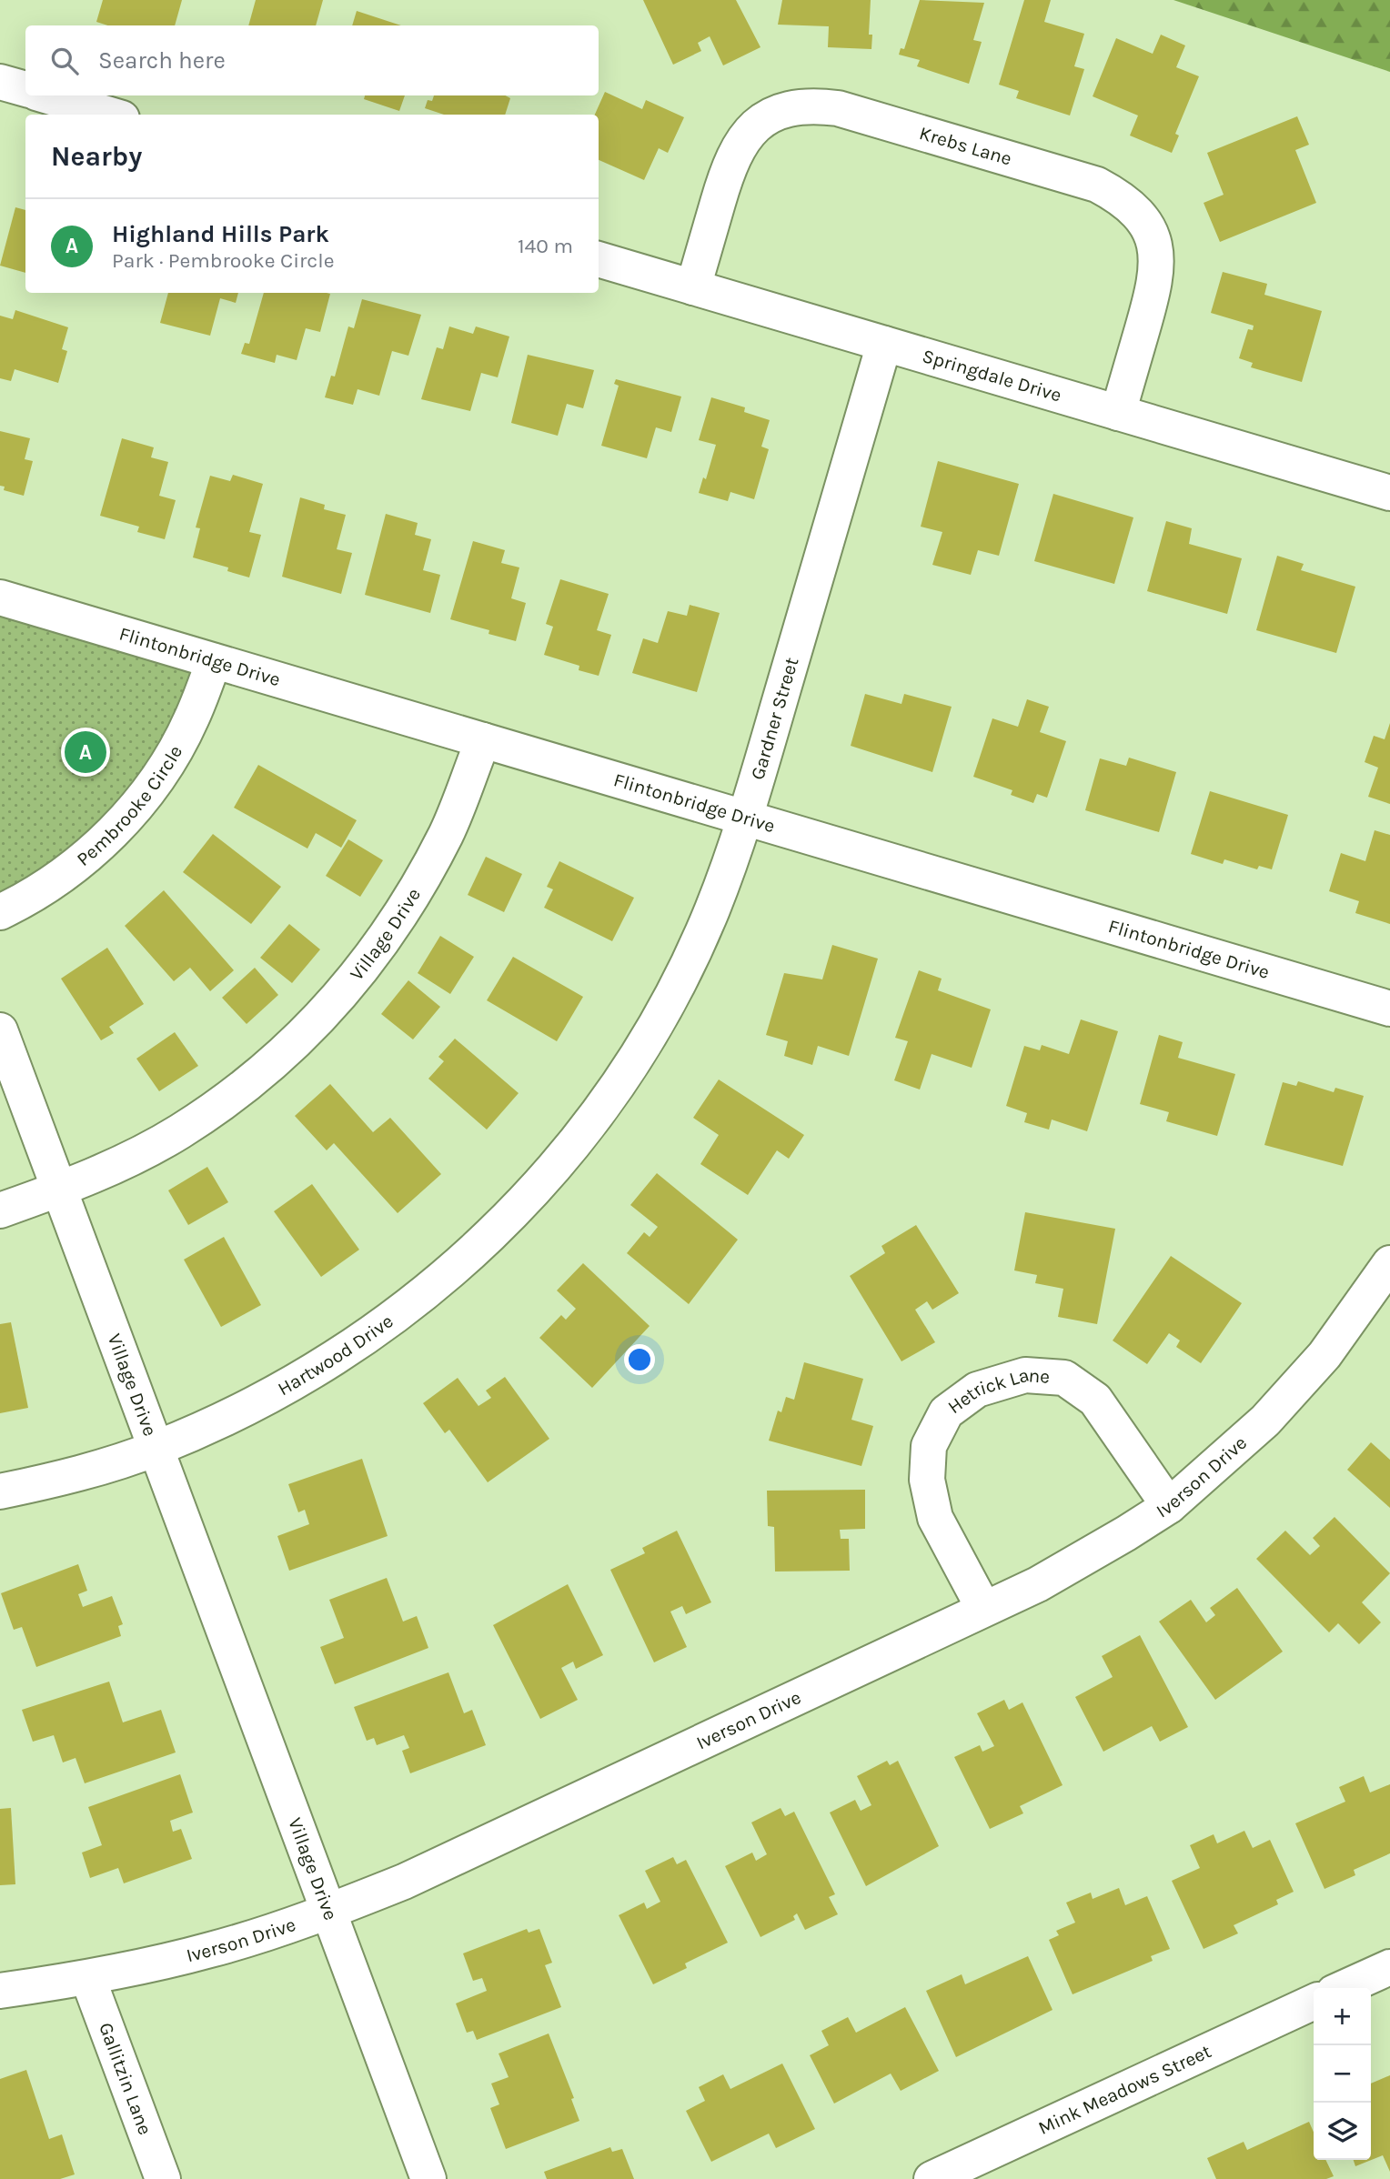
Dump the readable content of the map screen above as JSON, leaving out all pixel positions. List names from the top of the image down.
{
  "streets": {
    "street": [
      "Krebs Lane",
      "Springdale Drive",
      "Flintonbridge Drive",
      "Gardner Street",
      "Pembrooke Circle",
      "Village Drive",
      "Hartwood Drive",
      "Hetrick Lane",
      "Iverson Drive",
      "Gallitzin Lane",
      "Mink Meadows Street"
    ]
  },
  "crossings": [
    ["Krebs Lane", "Springdale Drive"],
    ["Springdale Drive", "Gardner Street"],
    ["Flintonbridge Drive", "Gardner Street"],
    ["Flintonbridge Drive", "Pembrooke Circle"],
    ["Flintonbridge Drive", "Village Drive"],
    ["Gardner Street", "Hartwood Drive"],
    ["Village Drive", "Hartwood Drive"],
    ["Village Drive", "Iverson Drive"],
    ["Hetrick Lane", "Iverson Drive"],
    ["Iverson Drive", "Gallitzin Lane"]
  ],
  "page": {
    "search": "Search here",
    "heading": "Nearby",
    "list": [
      {
        "mark": "A",
        "name": "Highland Hills Park",
        "note": "Park · Pembrooke Circle",
        "value": "140 m"
      }
    ],
    "pins": "A",
    "map_buttons": ["+", "−"]
  }
}
